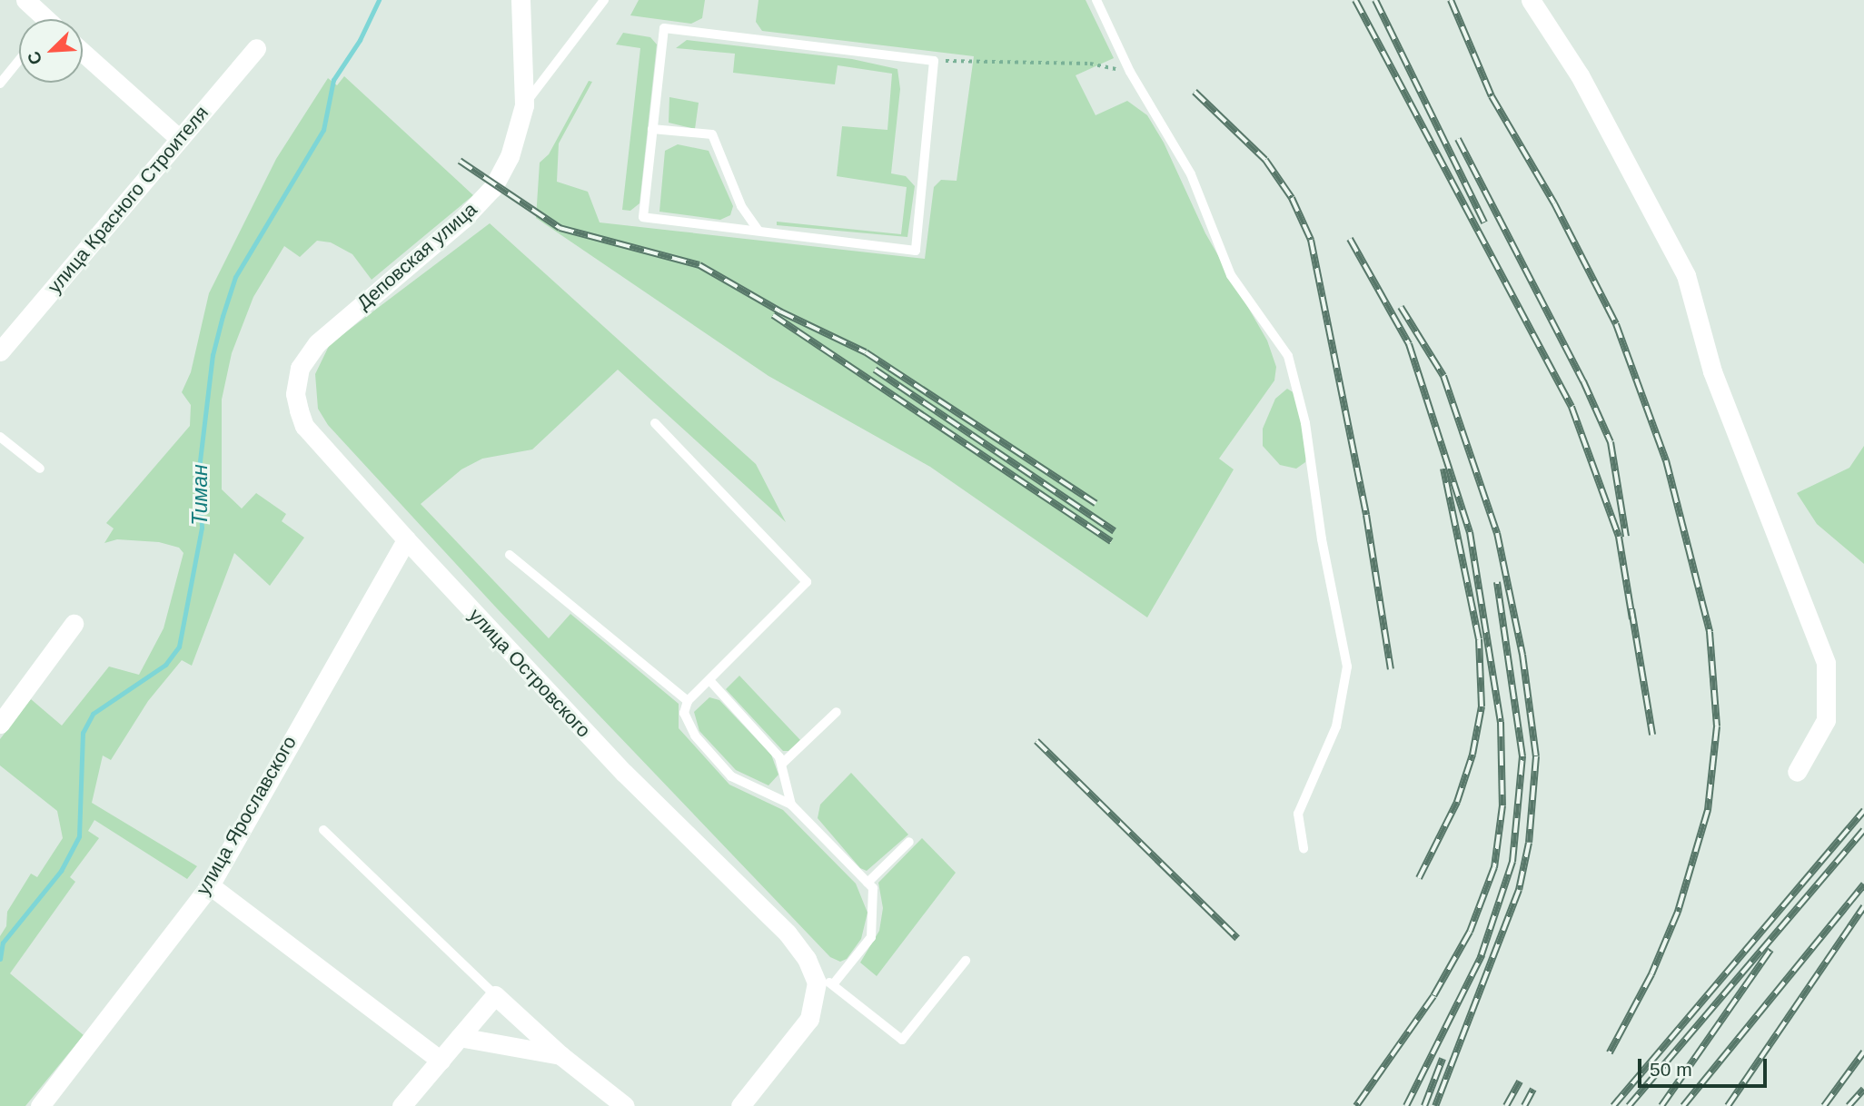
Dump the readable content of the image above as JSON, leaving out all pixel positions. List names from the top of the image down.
{
  "streets": {
    "street": [
      "улица Красного Строителя",
      "Деповская улица",
      "улица Островского",
      "улица Ярославского"
    ]
  },
  "crossings": [
    ["Деповская улица", "улица Островского"],
    ["улица Островского", "улица Ярославского"]
  ],
  "water": ["Тиман"],
  "scale_bar": "50 m",
  "north": "bottom left"
}
